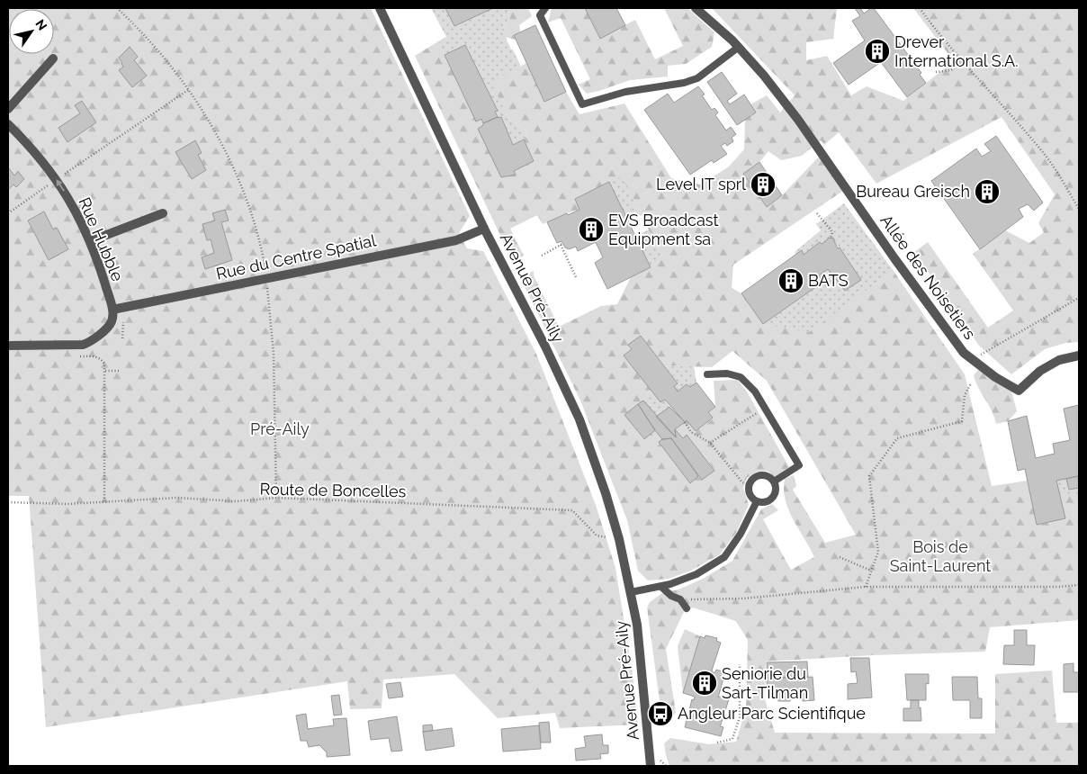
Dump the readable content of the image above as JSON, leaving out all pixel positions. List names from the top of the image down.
{
  "streets": {
    "street": [
      "Rue Hubble",
      "Rue du Centre Spatial",
      "Allée des Noisetiers",
      "Avenue Pré-Aily"
    ],
    "path": ["Route de Boncelles"]
  },
  "crossings": [
    ["Rue Hubble", "Rue du Centre Spatial"],
    ["Rue du Centre Spatial", "Avenue Pré-Aily"],
    ["Avenue Pré-Aily", "Route de Boncelles"]
  ],
  "parks": ["Pré-Aily", "Bois de Saint-Laurent"],
  "places": {
    "building": [
      "Drever International S.A.",
      "Level IT sprl",
      "Bureau Greisch",
      "EVS Broadcast Equipment sa",
      "BATS",
      "Seniorie du Sart-Tilman"
    ],
    "bus stop": ["Angleur Parc Scientifique"]
  },
  "north": "top right"
}
